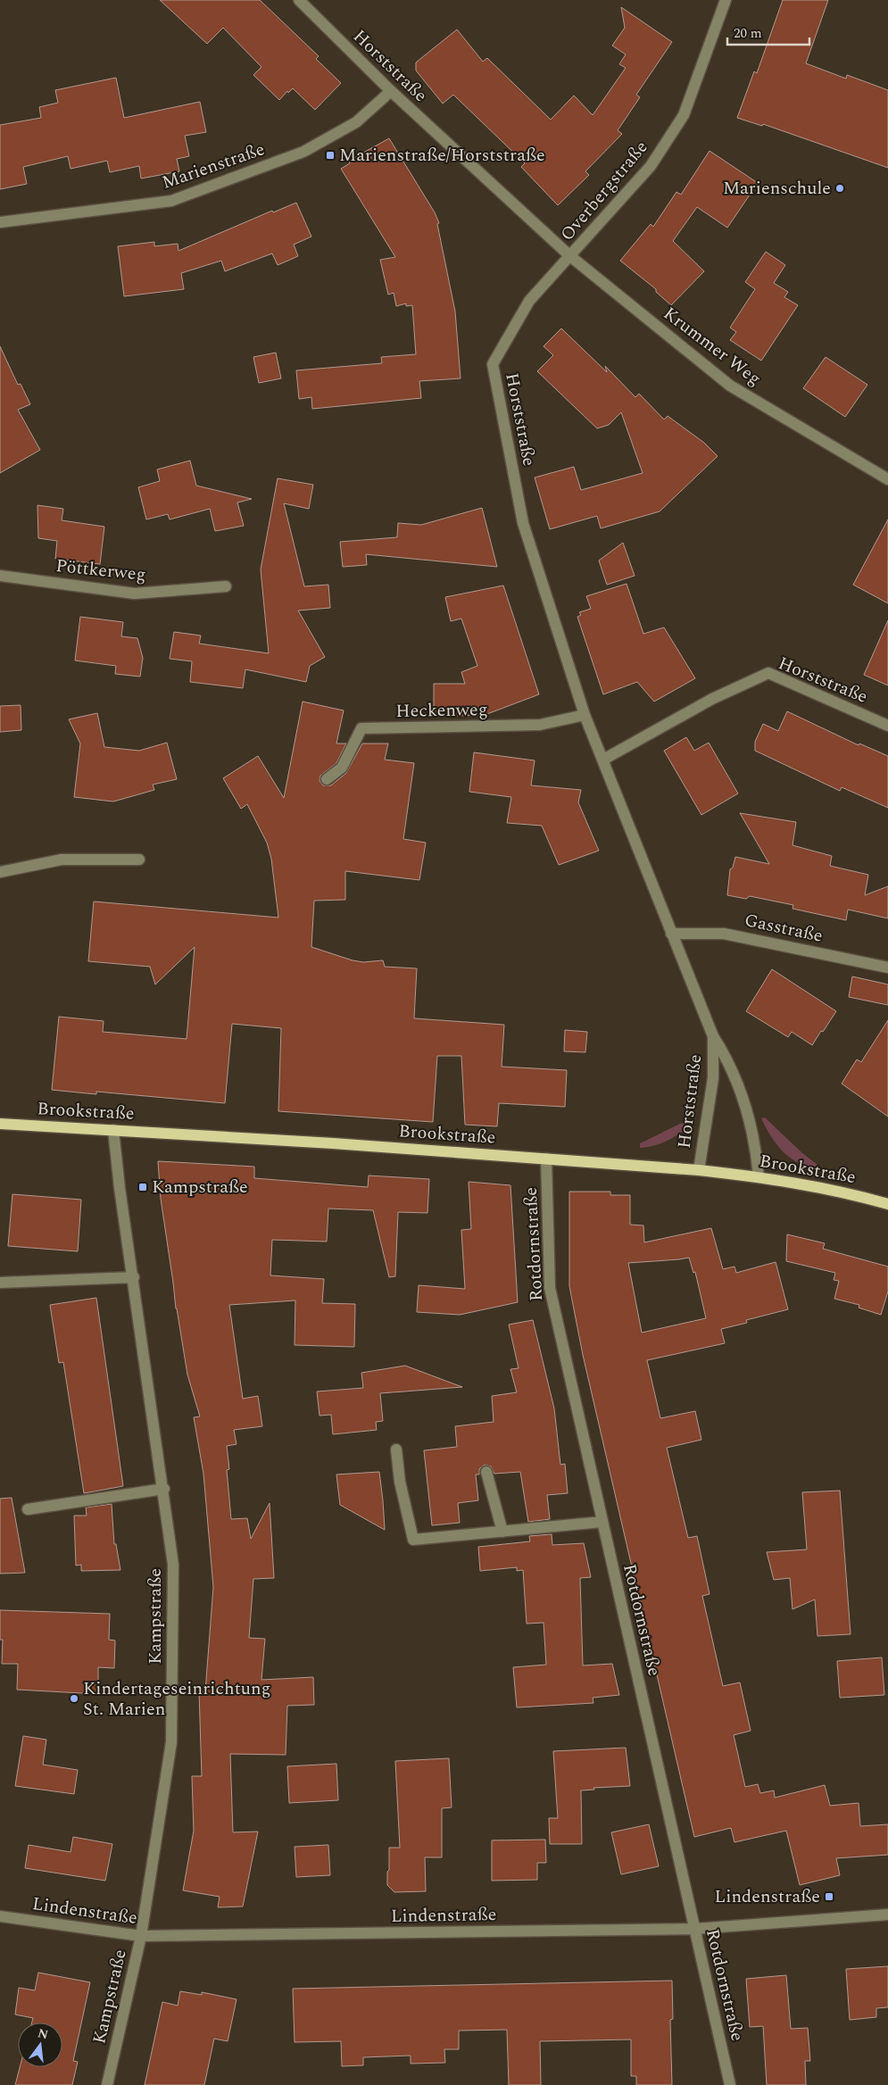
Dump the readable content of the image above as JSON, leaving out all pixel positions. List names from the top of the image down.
{
  "streets": {
    "main road": ["Brookstraße"],
    "street": [
      "Horststraße",
      "Marienstraße",
      "Overbergstraße",
      "Krummer Weg",
      "Pöttkerweg",
      "Heckenweg",
      "Gasstraße",
      "Rotdornstraße",
      "Kampstraße",
      "Lindenstraße"
    ]
  },
  "crossings": [
    ["Horststraße", "Marienstraße"],
    ["Horststraße", "Overbergstraße"],
    ["Horststraße", "Krummer Weg"],
    ["Horststraße", "Heckenweg"],
    ["Horststraße", "Gasstraße"],
    ["Horststraße", "Brookstraße"],
    ["Overbergstraße", "Krummer Weg"],
    ["Brookstraße", "Rotdornstraße"],
    ["Brookstraße", "Kampstraße"],
    ["Rotdornstraße", "Lindenstraße"],
    ["Kampstraße", "Lindenstraße"]
  ],
  "places": {
    "transit": ["Marienstraße/Horststraße", "Kampstraße", "Lindenstraße"],
    "other": ["Marienschule", "Kindertageseinrichtung St. Marien"]
  },
  "scale_bar": "20 m",
  "north": "top"
}
